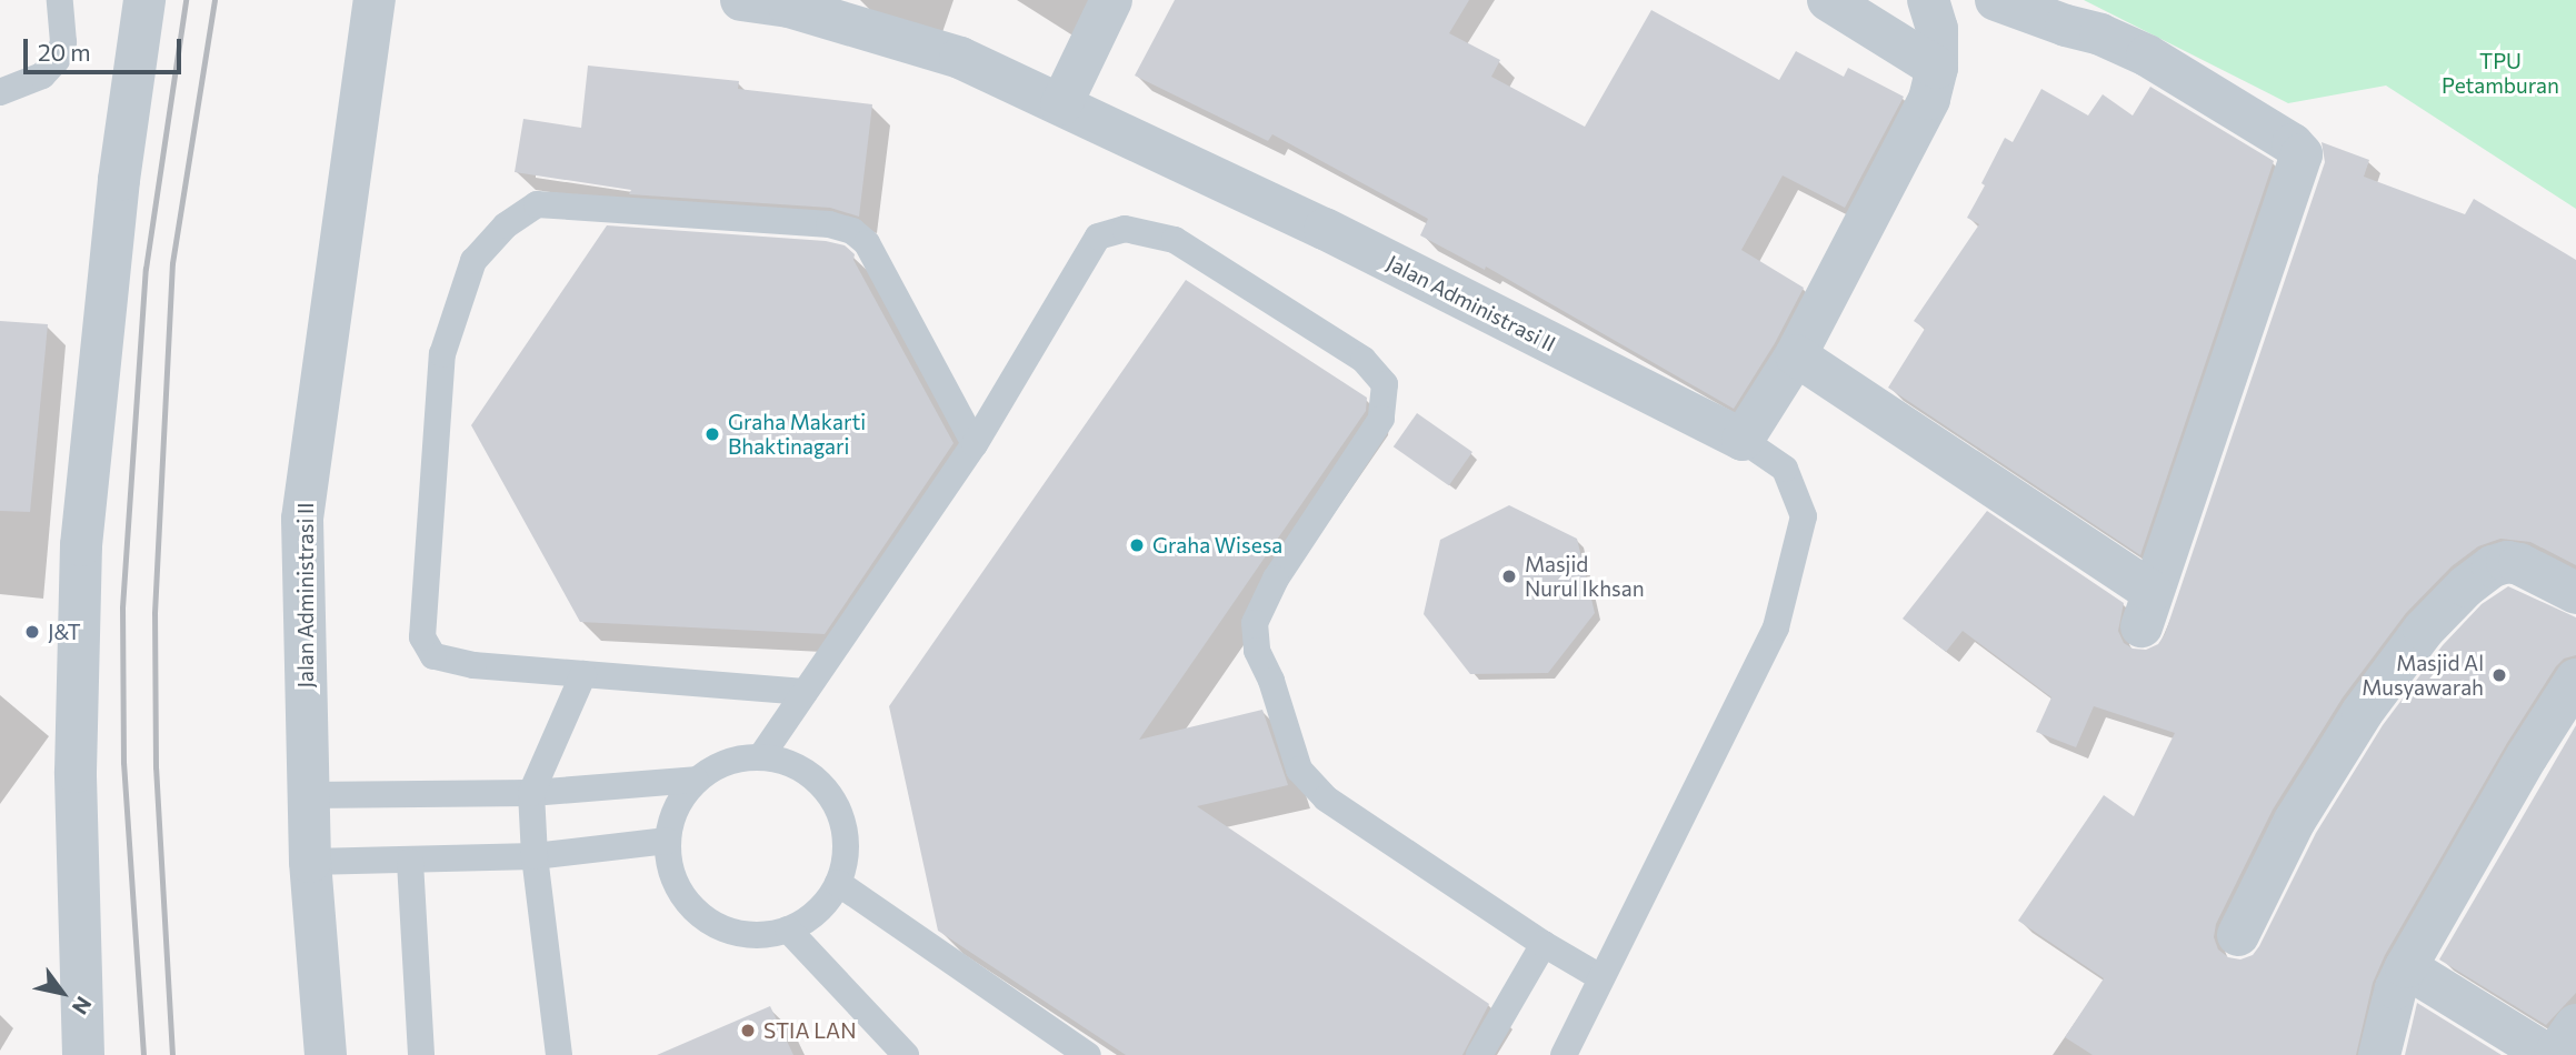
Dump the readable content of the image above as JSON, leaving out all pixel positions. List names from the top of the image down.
{
  "streets": {
    "street": ["Jalan Administrasi II"]
  },
  "parks": ["TPU Petamburan"],
  "places": [
    "Graha Makarti Bhaktinagari",
    "Graha Wisesa",
    "Masjid Nurul Ikhsan",
    "J&T",
    "Masjid Al Musyawarah",
    "STIA LAN"
  ],
  "scale_bar": "20 m",
  "north": "bottom right"
}
